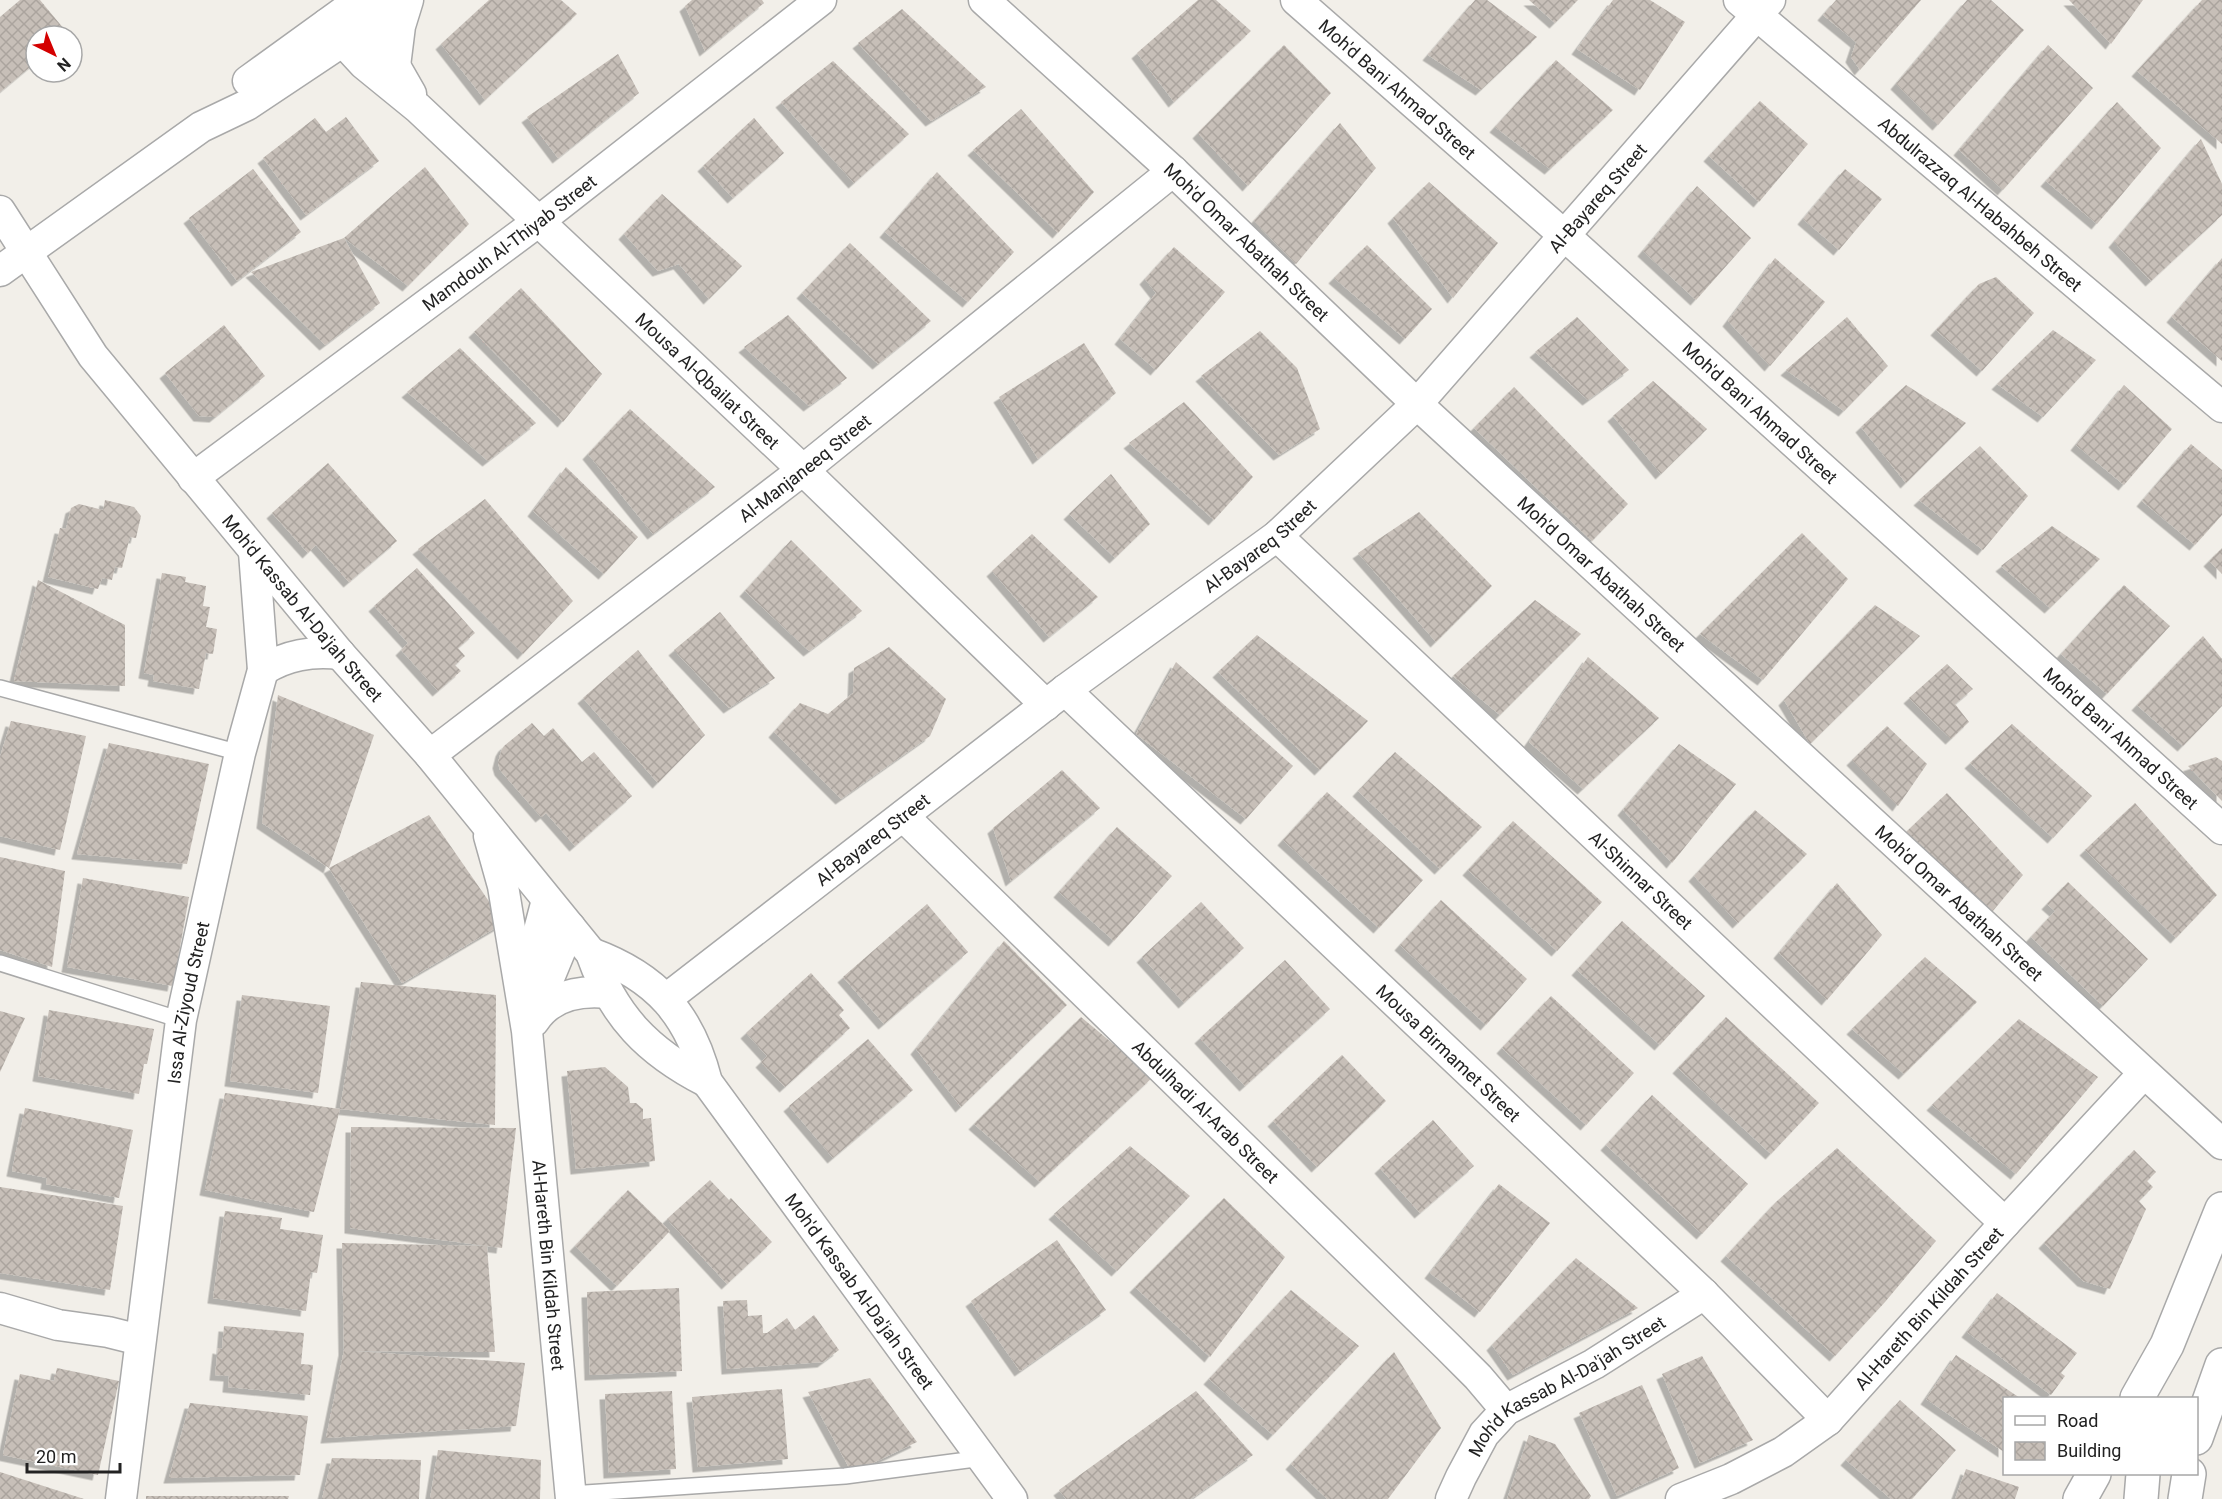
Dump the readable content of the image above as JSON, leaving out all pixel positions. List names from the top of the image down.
{
  "streets": {
    "street": [
      "Moh'd Bani Ahmad Street",
      "Al-Bayareq Street",
      "Abdulrazzaq Al-Habahbeh Street",
      "Mamdouh Al-Thiyab Street",
      "Moh'd Omar Abathah Street",
      "Mousa Al-Qbailat Street",
      "Al-Manjaneeq Street",
      "Moh'd Kassab Al-Da'jah Street",
      "Al-Shinnar Street",
      "Issa Al-Ziyoud Street",
      "Mousa Birmamet Street",
      "Abdulhadi Al-Arab Street",
      "Al-Hareth Bin Kildah Street"
    ]
  },
  "crossings": [
    ["Moh'd Bani Ahmad Street", "Al-Bayareq Street"],
    ["Al-Bayareq Street", "Abdulrazzaq Al-Habahbeh Street"],
    ["Al-Bayareq Street", "Moh'd Omar Abathah Street"],
    ["Al-Bayareq Street", "Mousa Al-Qbailat Street"],
    ["Al-Bayareq Street", "Moh'd Kassab Al-Da'jah Street"],
    ["Al-Bayareq Street", "Al-Shinnar Street"],
    ["Al-Bayareq Street", "Mousa Birmamet Street"],
    ["Al-Bayareq Street", "Abdulhadi Al-Arab Street"],
    ["Mamdouh Al-Thiyab Street", "Mousa Al-Qbailat Street"],
    ["Mamdouh Al-Thiyab Street", "Moh'd Kassab Al-Da'jah Street"],
    ["Moh'd Omar Abathah Street", "Al-Manjaneeq Street"],
    ["Moh'd Omar Abathah Street", "Al-Hareth Bin Kildah Street"],
    ["Mousa Al-Qbailat Street", "Al-Manjaneeq Street"],
    ["Mousa Al-Qbailat Street", "Mousa Birmamet Street"],
    ["Al-Manjaneeq Street", "Moh'd Kassab Al-Da'jah Street"],
    ["Moh'd Kassab Al-Da'jah Street", "Issa Al-Ziyoud Street"],
    ["Moh'd Kassab Al-Da'jah Street", "Mousa Birmamet Street"],
    ["Moh'd Kassab Al-Da'jah Street", "Abdulhadi Al-Arab Street"],
    ["Moh'd Kassab Al-Da'jah Street", "Al-Hareth Bin Kildah Street"],
    ["Al-Shinnar Street", "Al-Hareth Bin Kildah Street"],
    ["Mousa Birmamet Street", "Al-Hareth Bin Kildah Street"]
  ],
  "legend": ["Road", "Building"],
  "scale_bar": "20 m",
  "north": "bottom right"
}
